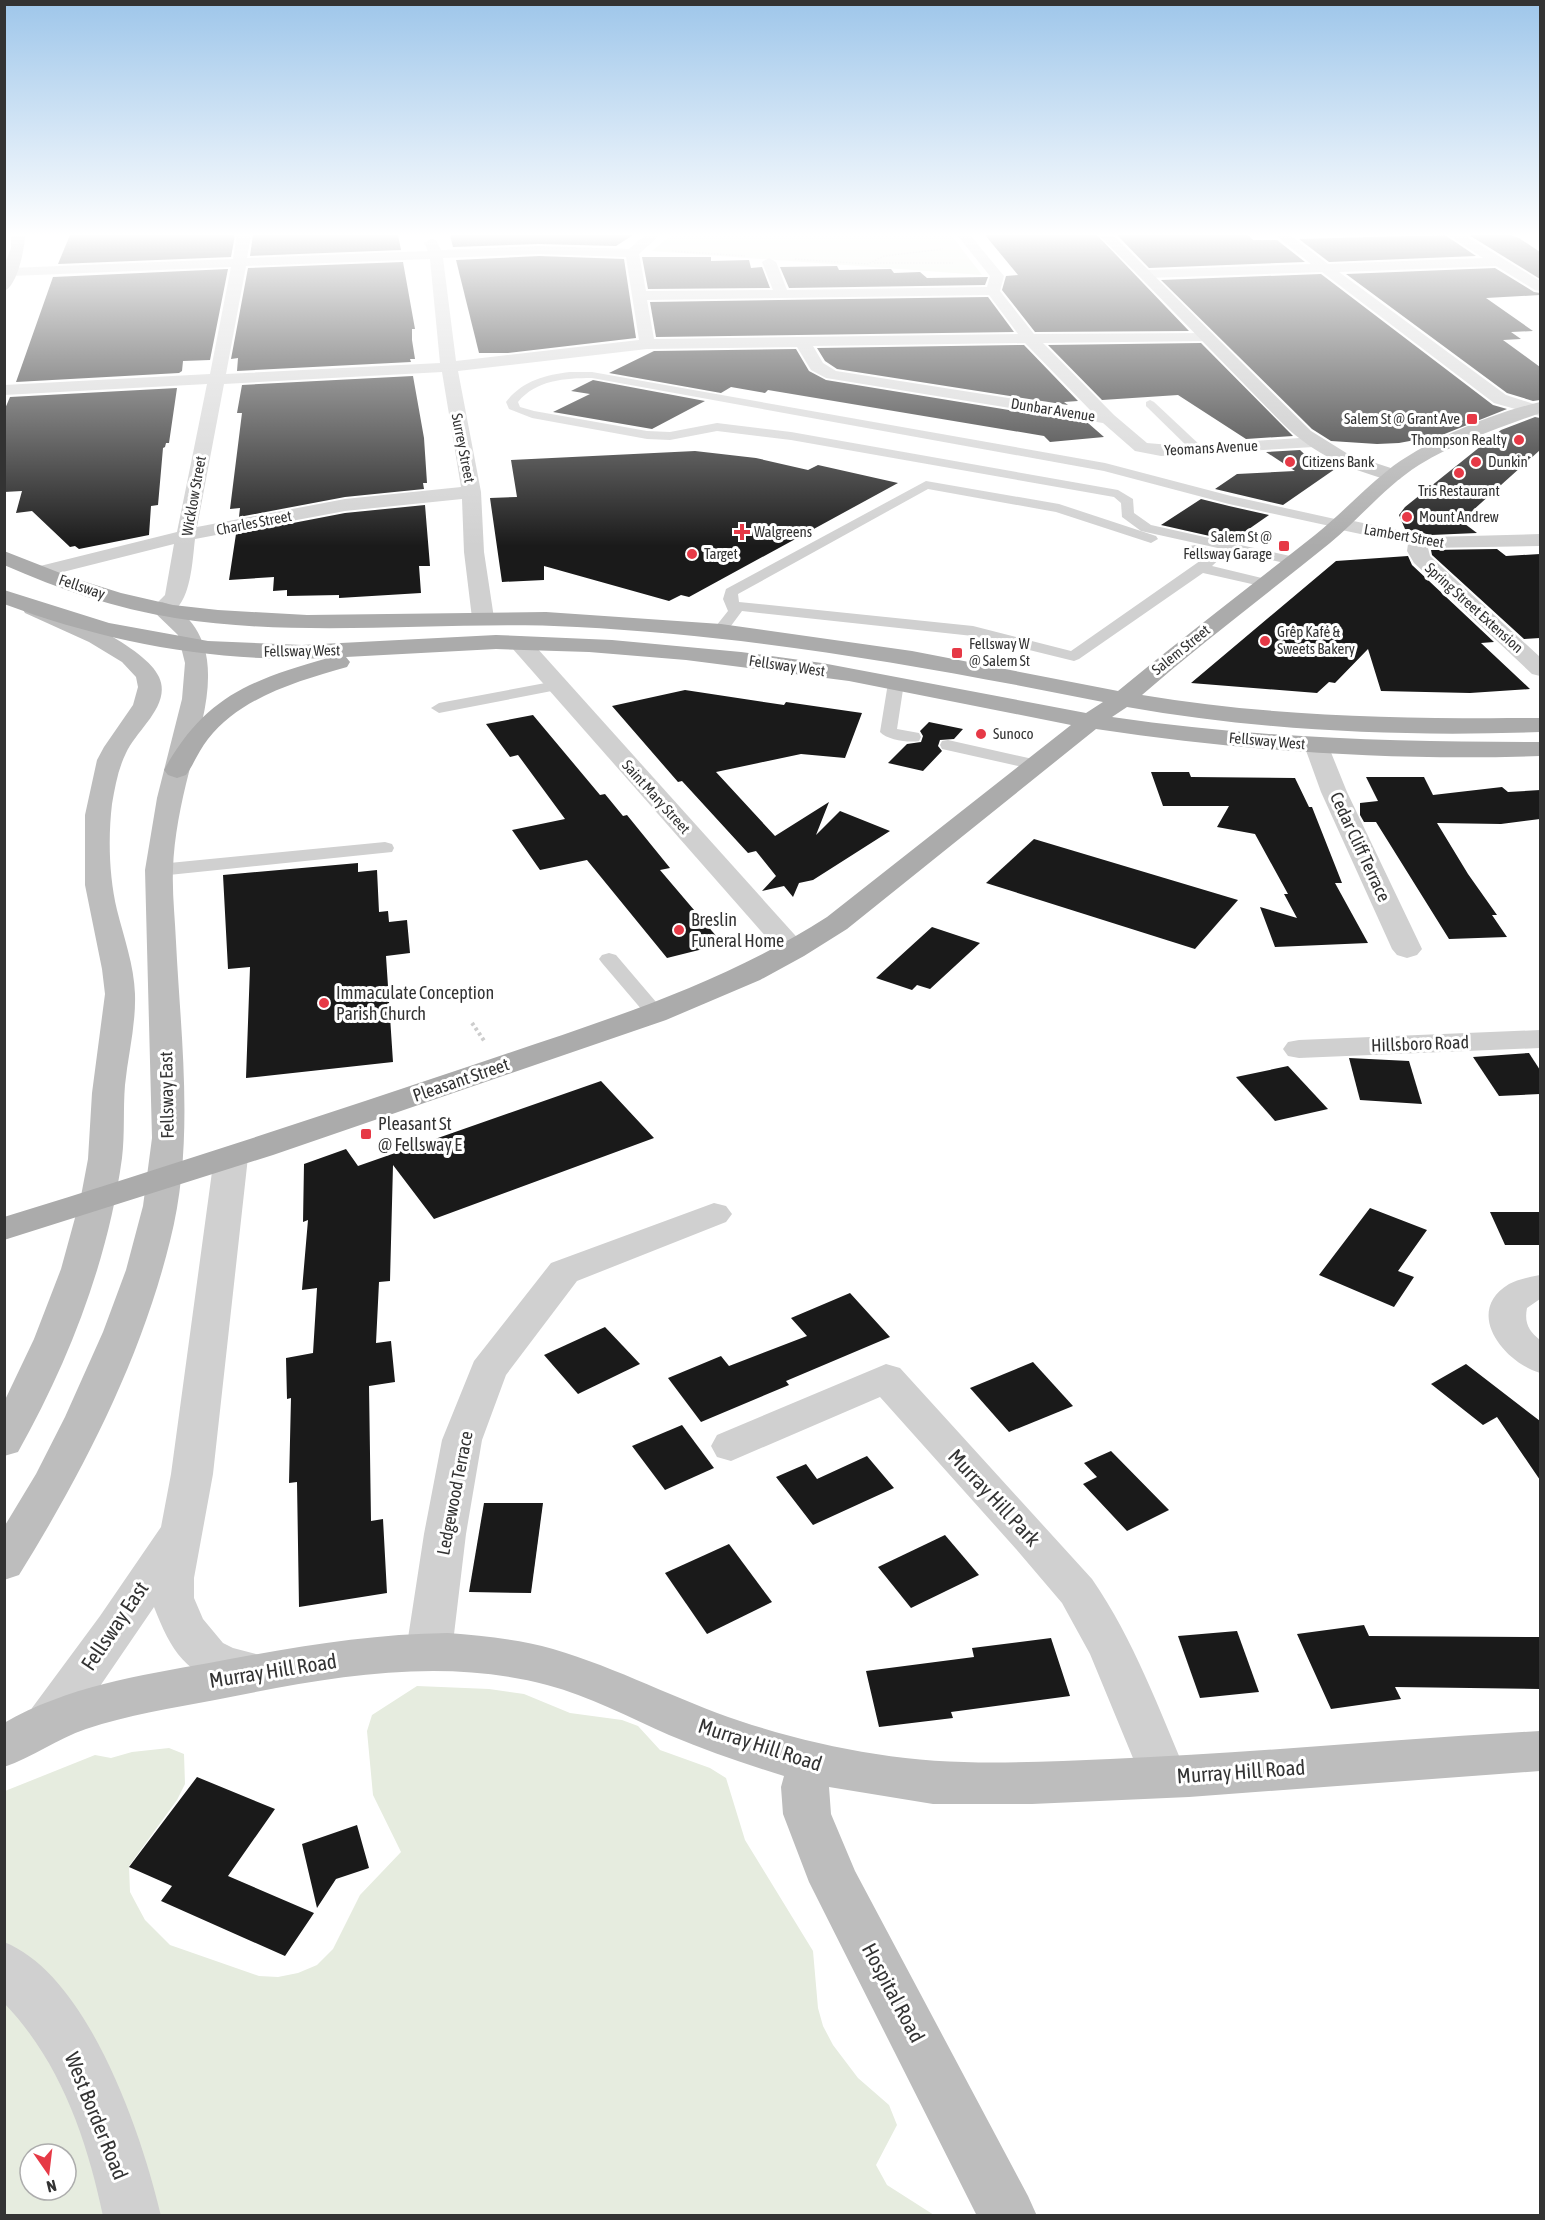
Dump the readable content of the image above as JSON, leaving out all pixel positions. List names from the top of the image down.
{
  "streets": {
    "main road": [
      "Fellsway",
      "Salem Street",
      "Fellsway West",
      "Pleasant Street",
      "Fellsway East",
      "Murray Hill Road",
      "Hospital Road"
    ],
    "street": [
      "Dunbar Avenue",
      "Surrey Street",
      "Yeomans Avenue",
      "Wicklow Street",
      "Charles Street",
      "Lambert Street",
      "Spring Street Extension",
      "Saint Mary Street",
      "Cedar Cliff Terrace",
      "Hillsboro Road",
      "Ledgewood Terrace",
      "Murray Hill Park",
      "West Border Road"
    ]
  },
  "crossings": [
    ["Dunbar Avenue", "Yeomans Avenue"],
    ["Surrey Street", "Charles Street"],
    ["Surrey Street", "Fellsway West"],
    ["Wicklow Street", "Charles Street"],
    ["Wicklow Street", "Fellsway"],
    ["Wicklow Street", "Fellsway West"],
    ["Charles Street", "Fellsway"],
    ["Lambert Street", "Spring Street Extension"],
    ["Lambert Street", "Salem Street"],
    ["Fellsway", "Fellsway West"],
    ["Salem Street", "Fellsway West"],
    ["Salem Street", "Pleasant Street"],
    ["Fellsway West", "Saint Mary Street"],
    ["Fellsway West", "Cedar Cliff Terrace"],
    ["Fellsway West", "Fellsway East"],
    ["Saint Mary Street", "Pleasant Street"],
    ["Pleasant Street", "Fellsway East"],
    ["Fellsway East", "Murray Hill Road"],
    ["Ledgewood Terrace", "Murray Hill Road"],
    ["Murray Hill Park", "Murray Hill Road"],
    ["Murray Hill Road", "Hospital Road"]
  ],
  "places": {
    "transit": [
      "Salem St @ Grant Ave",
      "Salem St @ Fellsway Garage",
      "Fellsway W @ Salem St",
      "Pleasant St @ Fellsway E"
    ],
    "other": [
      "Thompson Realty",
      "Citizens Bank",
      "Dunkin'",
      "Tris Restaurant",
      "Mount Andrew",
      "Target",
      "Grêp Kafé & Sweets Bakery",
      "Sunoco",
      "Breslin Funeral Home",
      "Immaculate Conception Parish Church"
    ],
    "health": ["Walgreens"]
  },
  "north": "bottom"
}
